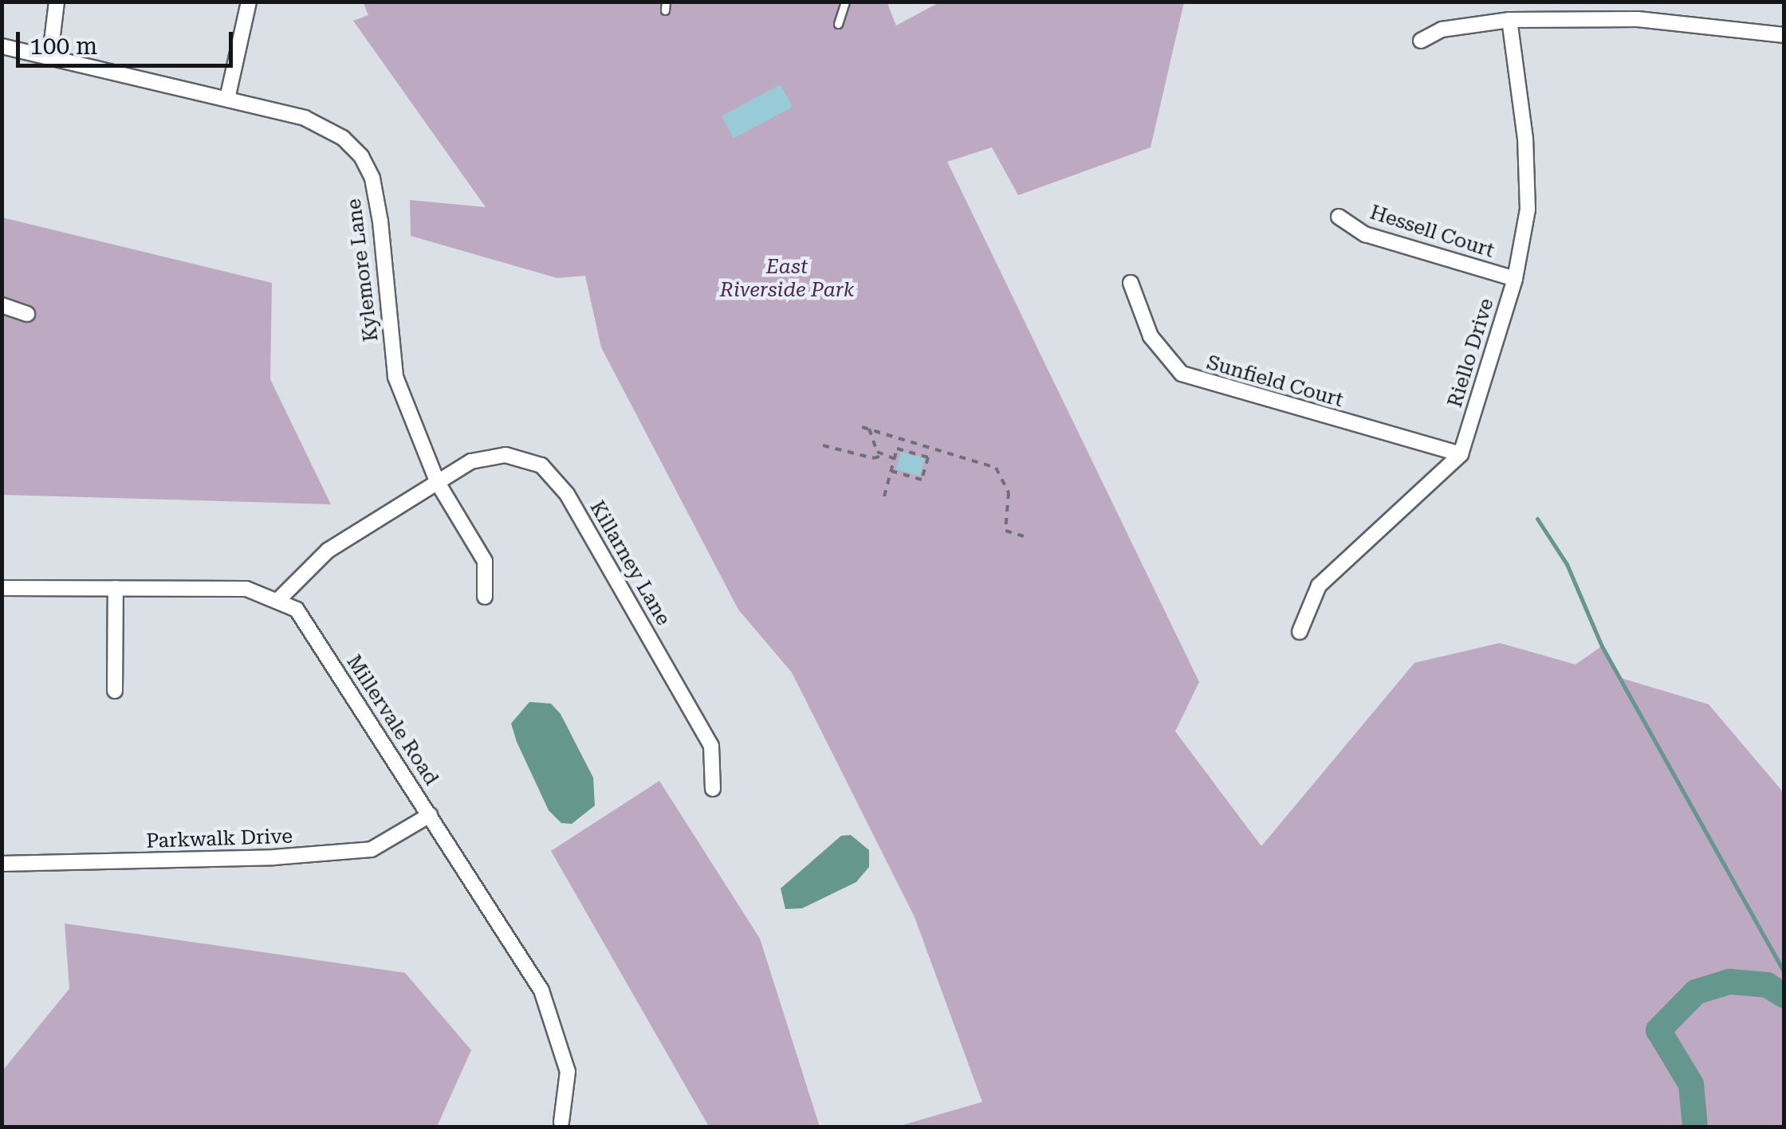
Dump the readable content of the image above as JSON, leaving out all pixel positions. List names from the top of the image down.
{
  "streets": {
    "street": [
      "Hessell Court",
      "Kylemore Lane",
      "Riello Drive",
      "Sunfield Court",
      "Killarney Lane",
      "Millervale Road",
      "Parkwalk Drive"
    ]
  },
  "crossings": [
    ["Hessell Court", "Riello Drive"],
    ["Kylemore Lane", "Killarney Lane"],
    ["Riello Drive", "Sunfield Court"],
    ["Killarney Lane", "Millervale Road"],
    ["Millervale Road", "Parkwalk Drive"]
  ],
  "parks": ["East Riverside Park"],
  "scale_bar": "100 m"
}
